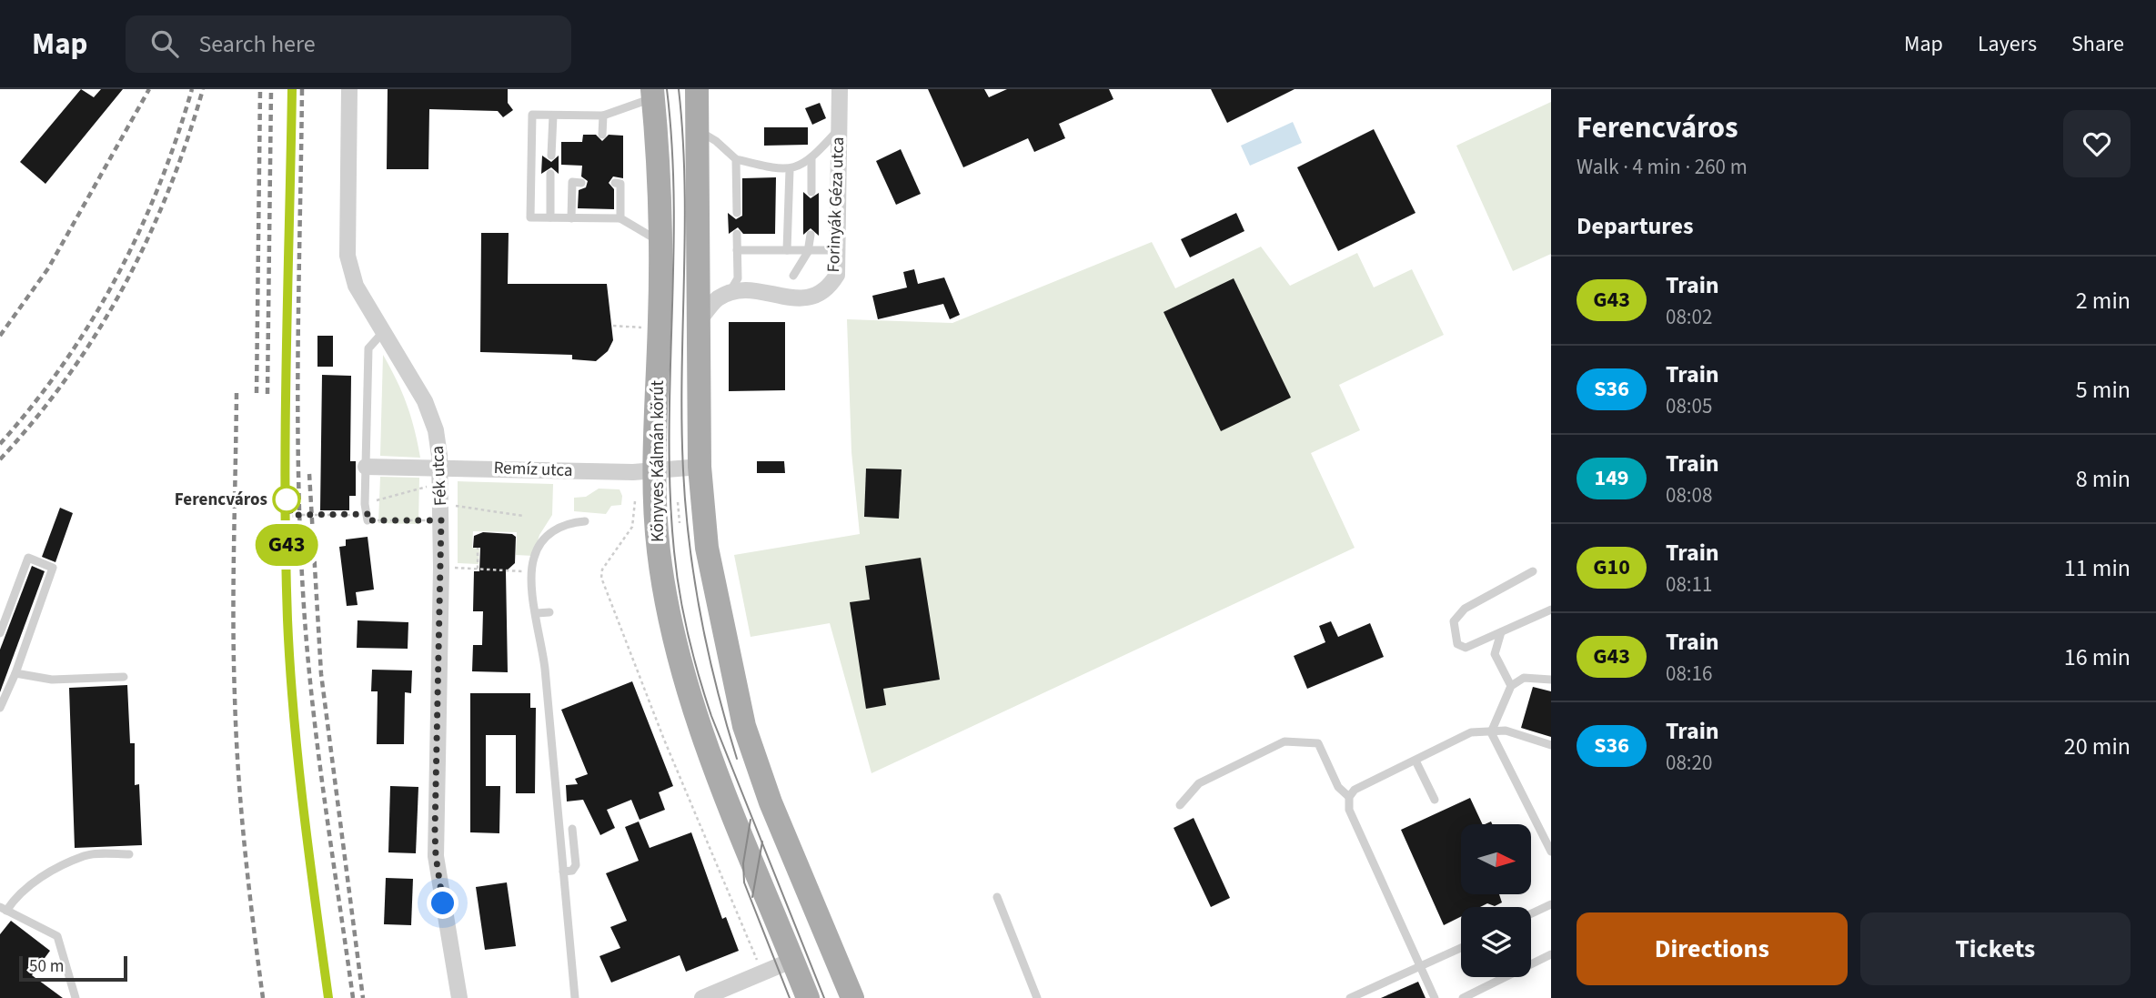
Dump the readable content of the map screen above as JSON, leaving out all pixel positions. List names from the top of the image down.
{
  "streets": {
    "main road": ["Könyves Kálmán körút"],
    "street": ["Forinyák Géza utca", "Remíz utca", "Fék utca"]
  },
  "crossings": [
    ["Könyves Kálmán körút", "Remíz utca"],
    ["Remíz utca", "Fék utca"]
  ],
  "places": ["Ferencváros"],
  "scale_bar": "50 m",
  "north": "right",
  "page": {
    "header": "Map",
    "search": "Search here",
    "nav": ["Map", "Layers", "Share"],
    "on_map": "G43",
    "heading": [
      ["Ferencváros", "Walk · 4 min · 260 m"],
      "Departures"
    ],
    "list": [
      {
        "mark": "G43",
        "name": "Train",
        "note": "08:02",
        "value": "2 min"
      },
      {
        "mark": "S36",
        "name": "Train",
        "note": "08:05",
        "value": "5 min"
      },
      {
        "mark": "149",
        "name": "Train",
        "note": "08:08",
        "value": "8 min"
      },
      {
        "mark": "G10",
        "name": "Train",
        "note": "08:11",
        "value": "11 min"
      },
      {
        "mark": "G43",
        "name": "Train",
        "note": "08:16",
        "value": "16 min"
      },
      {
        "mark": "S36",
        "name": "Train",
        "note": "08:20",
        "value": "20 min"
      }
    ],
    "buttons": ["Directions", "Tickets"],
    "scale": "50 m"
  }
}
